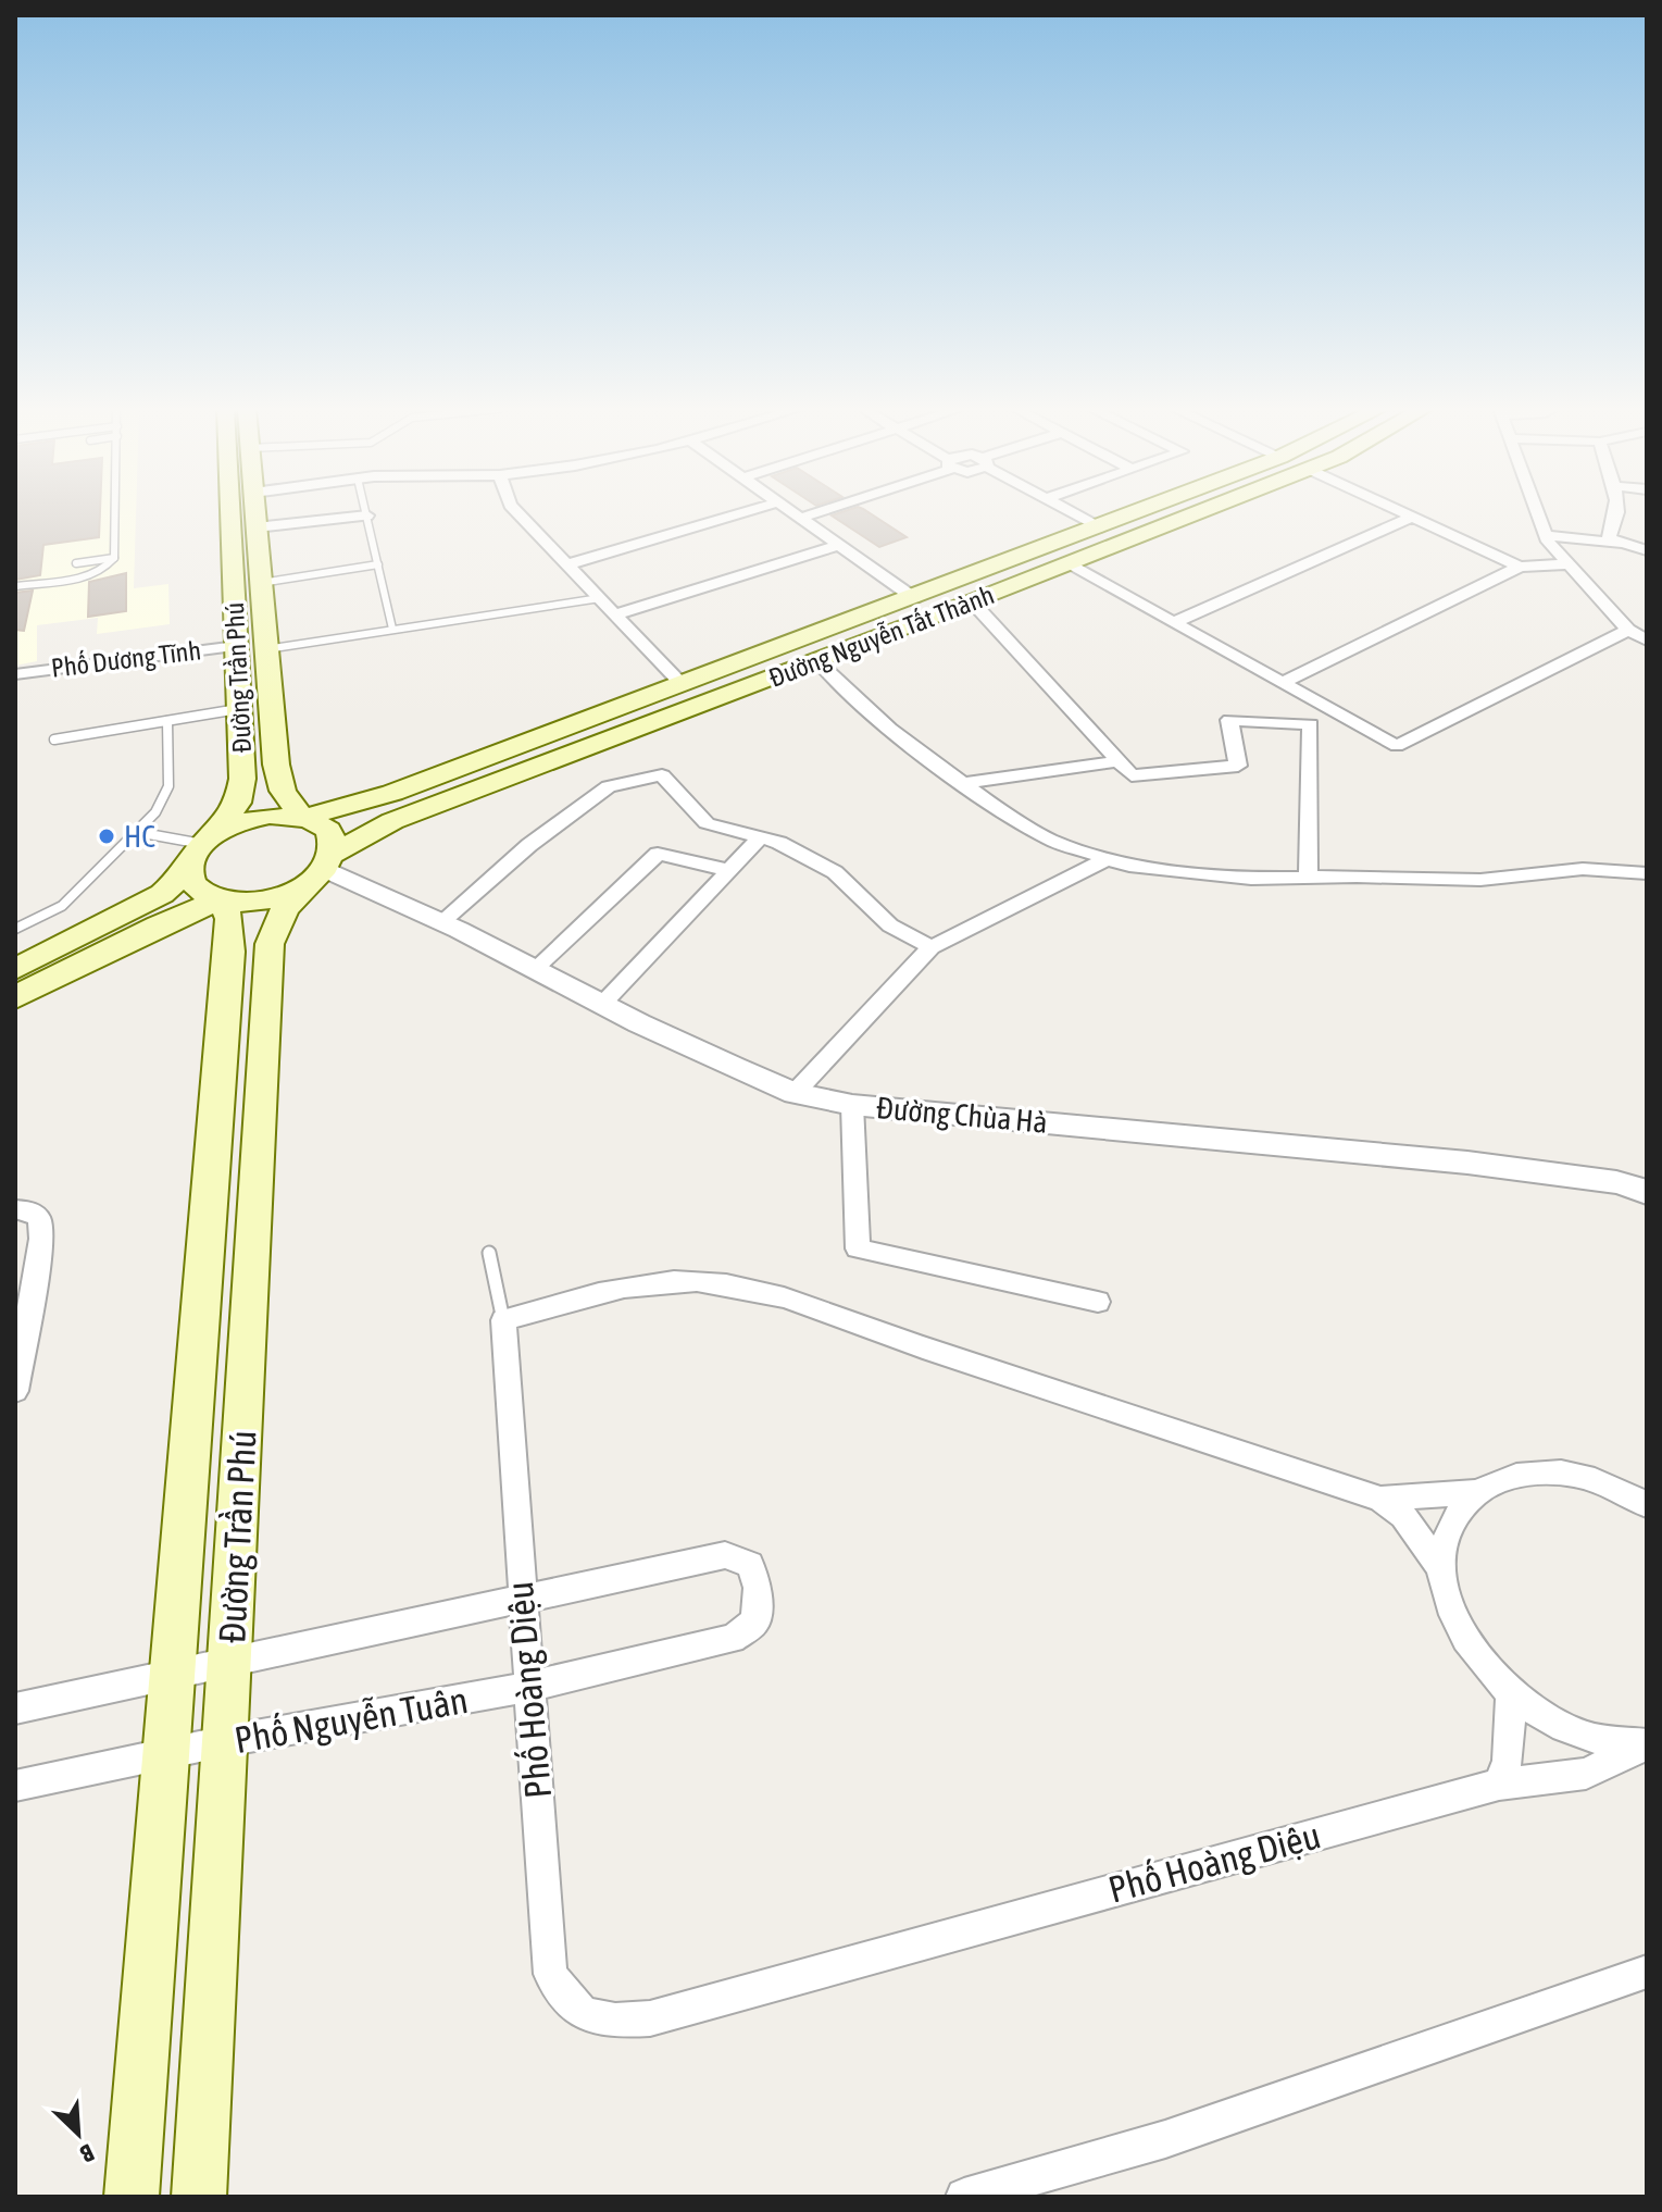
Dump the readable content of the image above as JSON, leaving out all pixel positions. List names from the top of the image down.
{
  "streets": {
    "main road": ["Đường Nguyễn Tất Thành", "Đường Trần Phú"],
    "street": [
      "Phố Dương Tĩnh",
      "Đường Chùa Hà",
      "Phố Hoàng Diệu",
      "Phố Nguyễn Tuân"
    ]
  },
  "crossings": [
    ["Đường Nguyễn Tất Thành", "Đường Trần Phú"],
    ["Đường Nguyễn Tất Thành", "Đường Chùa Hà"],
    ["Phố Dương Tĩnh", "Đường Trần Phú"],
    ["Đường Trần Phú", "Đường Chùa Hà"],
    ["Đường Trần Phú", "Phố Nguyễn Tuân"],
    ["Phố Hoàng Diệu", "Phố Nguyễn Tuân"]
  ],
  "places": ["HC"],
  "north": "bottom right"
}
